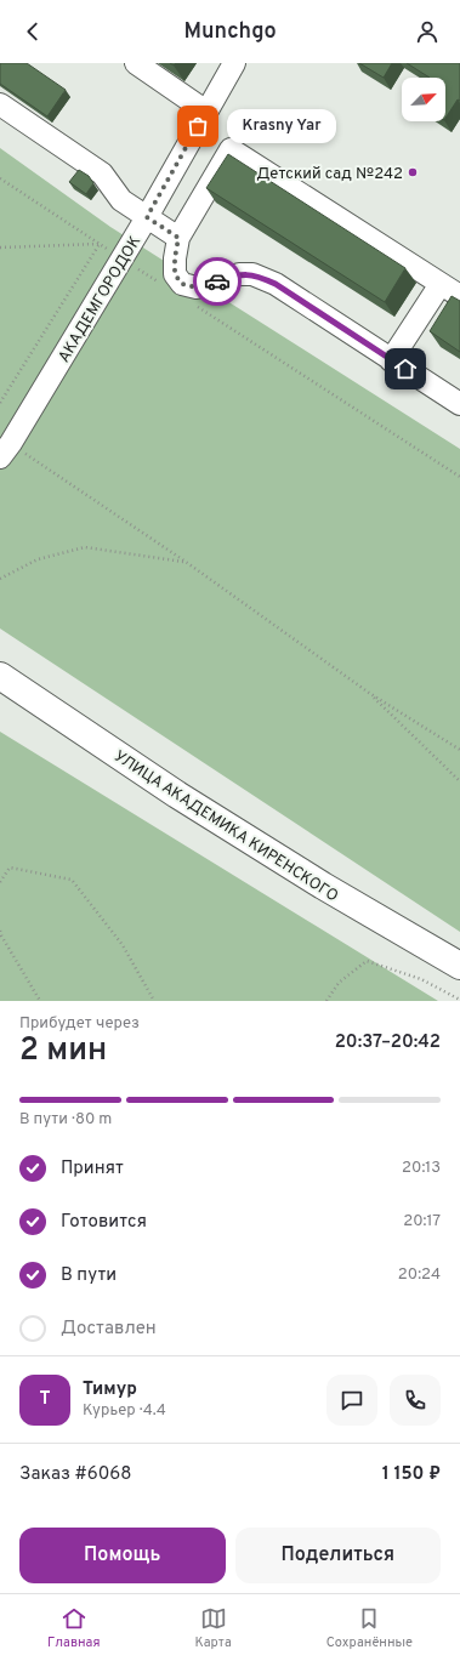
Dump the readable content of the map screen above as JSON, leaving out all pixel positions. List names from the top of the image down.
{
  "streets": {
    "main road": ["УЛИЦА АКАДЕМИКА КИРЕНСКОГО"],
    "street": ["АКАДЕМГОРОДОК"]
  },
  "places": ["Krasny Yar", "Детский сад №242"],
  "north": "top right",
  "page": {
    "header": "Munchgo",
    "bubble": "Krasny Yar",
    "heading": ["2 мин", "Прибудет через", "20:37–20:42"],
    "panel": [
      "Тимур",
      "Курьер · 4.4",
      "Заказ #6068",
      "1 150 ₽"
    ],
    "bar": "В пути · 80 m",
    "list": [
      ["Принят", "20:13"],
      ["Готовится", "20:17"],
      ["В пути", "20:24"],
      "Доставлен"
    ],
    "round": "Т",
    "buttons": ["Помощь", "Поделиться"],
    "tabs": ["Главная", "Карта", "Сохранённые"]
  }
}
